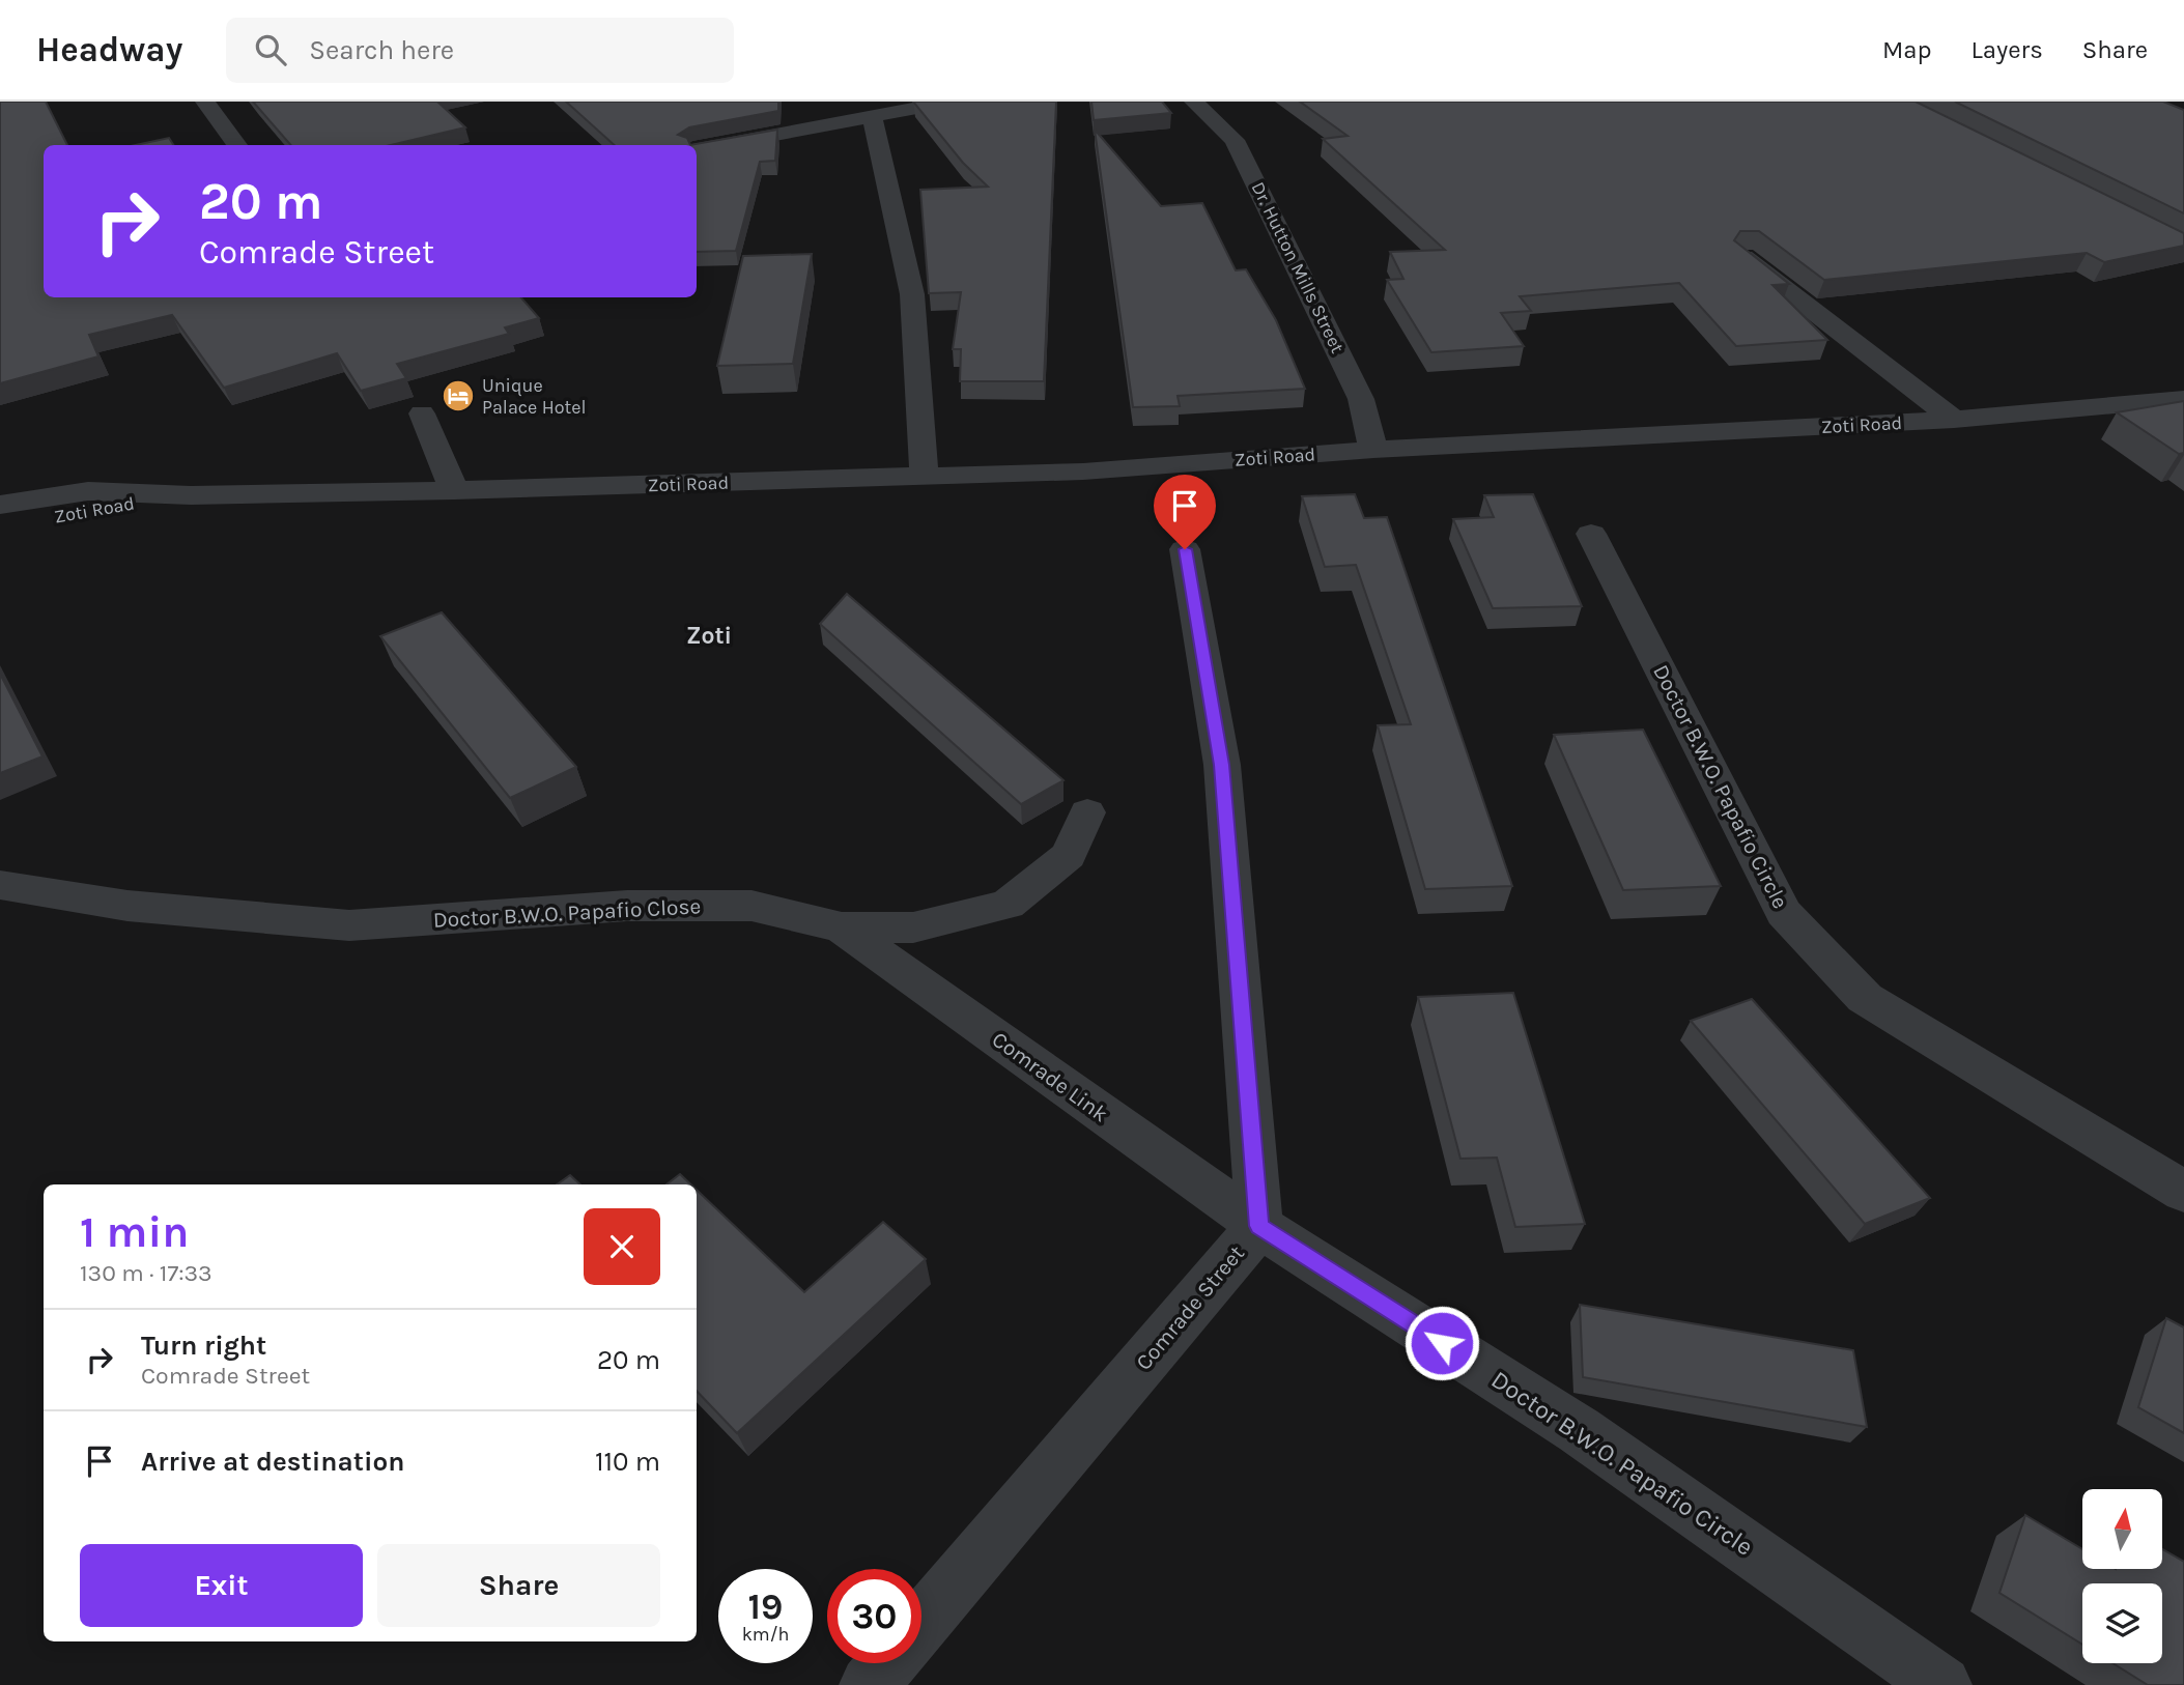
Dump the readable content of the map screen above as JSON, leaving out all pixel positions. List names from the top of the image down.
{
  "streets": {
    "street": [
      "Dr. Hutton Mills Street",
      "Zoti Road",
      "Doctor B.W.O. Papafio Circle",
      "Doctor B.W.O. Papafio Close",
      "Comrade Link",
      "Comrade Street"
    ]
  },
  "crossings": [
    ["Dr. Hutton Mills Street", "Zoti Road"],
    ["Doctor B.W.O. Papafio Circle", "Comrade Link"],
    ["Doctor B.W.O. Papafio Circle", "Comrade Street"],
    ["Doctor B.W.O. Papafio Close", "Comrade Link"],
    ["Comrade Link", "Comrade Street"]
  ],
  "districts": ["Zoti"],
  "places": {
    "hotel": ["Unique Palace Hotel"]
  },
  "north": "top",
  "page": {
    "header": "Headway",
    "search": "Search here",
    "nav": ["Map", "Layers", "Share"],
    "turn": ["20 m", "Comrade Street"],
    "heading": ["1 min", "130 m · 17:33"],
    "list": [
      {
        "name": "Turn right",
        "note": "Comrade Street",
        "value": "20 m"
      },
      {
        "name": "Arrive at destination",
        "value": "110 m"
      }
    ],
    "buttons": ["Exit", "Share"],
    "speed": "19 km/h",
    "limit": "30"
  }
}
